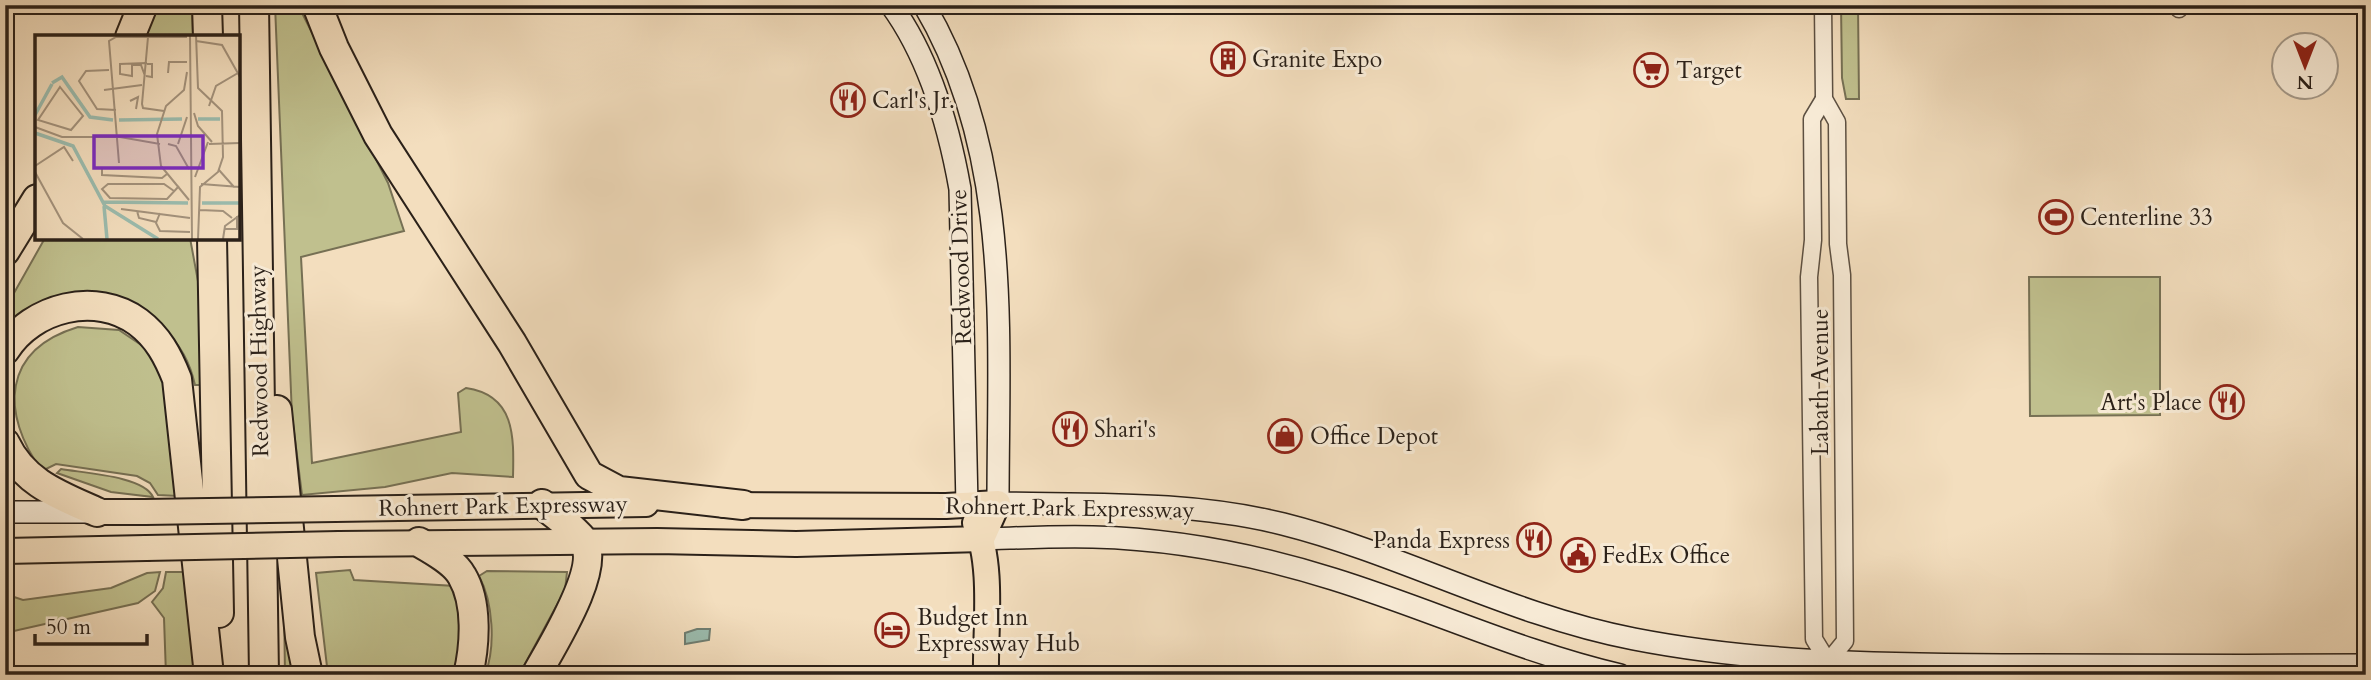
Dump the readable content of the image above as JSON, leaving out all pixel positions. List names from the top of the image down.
{
  "streets": {
    "highway": ["Redwood Highway"],
    "main road": ["Redwood Drive", "Rohnert Park Expressway"],
    "street": ["Labath Avenue"]
  },
  "crossings": [
    ["Redwood Drive", "Rohnert Park Expressway"],
    ["Labath Avenue", "Rohnert Park Expressway"]
  ],
  "places": {
    "building": ["Granite Expo"],
    "supermarket": ["Target"],
    "restaurant": [
      "Carl's Jr.",
      "Art's Place",
      "Shari's",
      "Panda Express"
    ],
    "sports": ["Centerline 33"],
    "shop": ["Office Depot"],
    "public building": ["FedEx Office"],
    "hotel": ["Budget Inn Expressway Hub"]
  },
  "scale_bar": "50 m",
  "north": "bottom"
}
